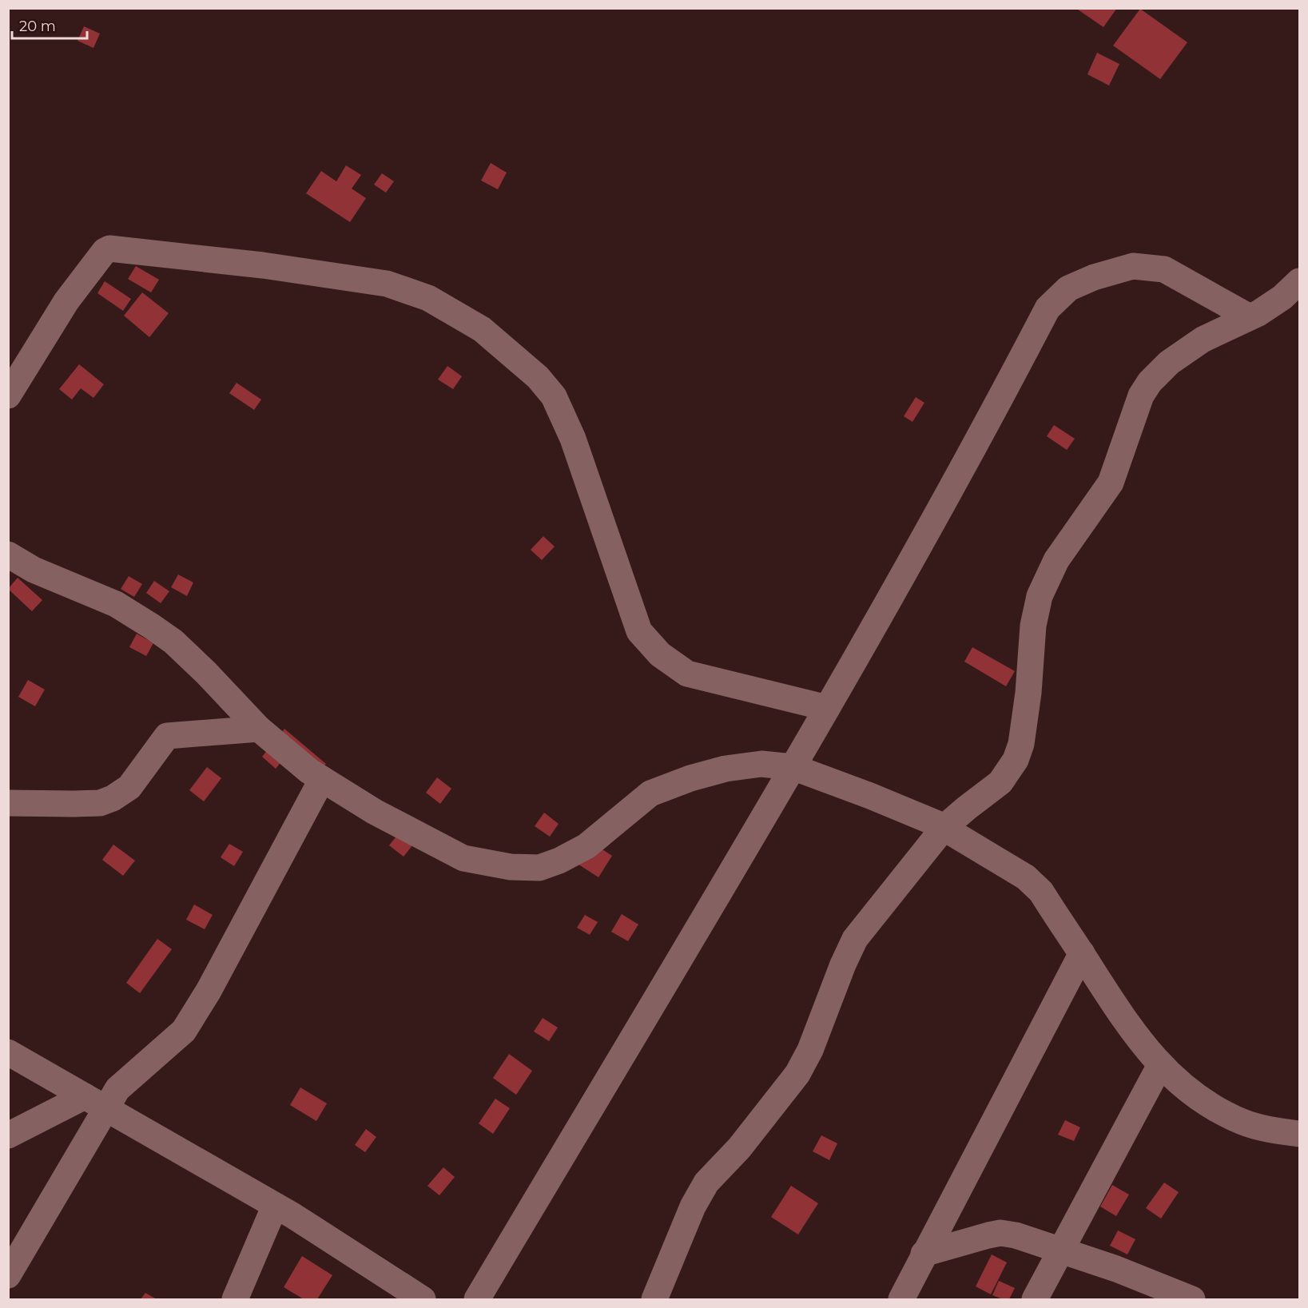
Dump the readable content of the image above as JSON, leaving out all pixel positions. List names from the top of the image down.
{
  "scale_bar": "20 m"
}
